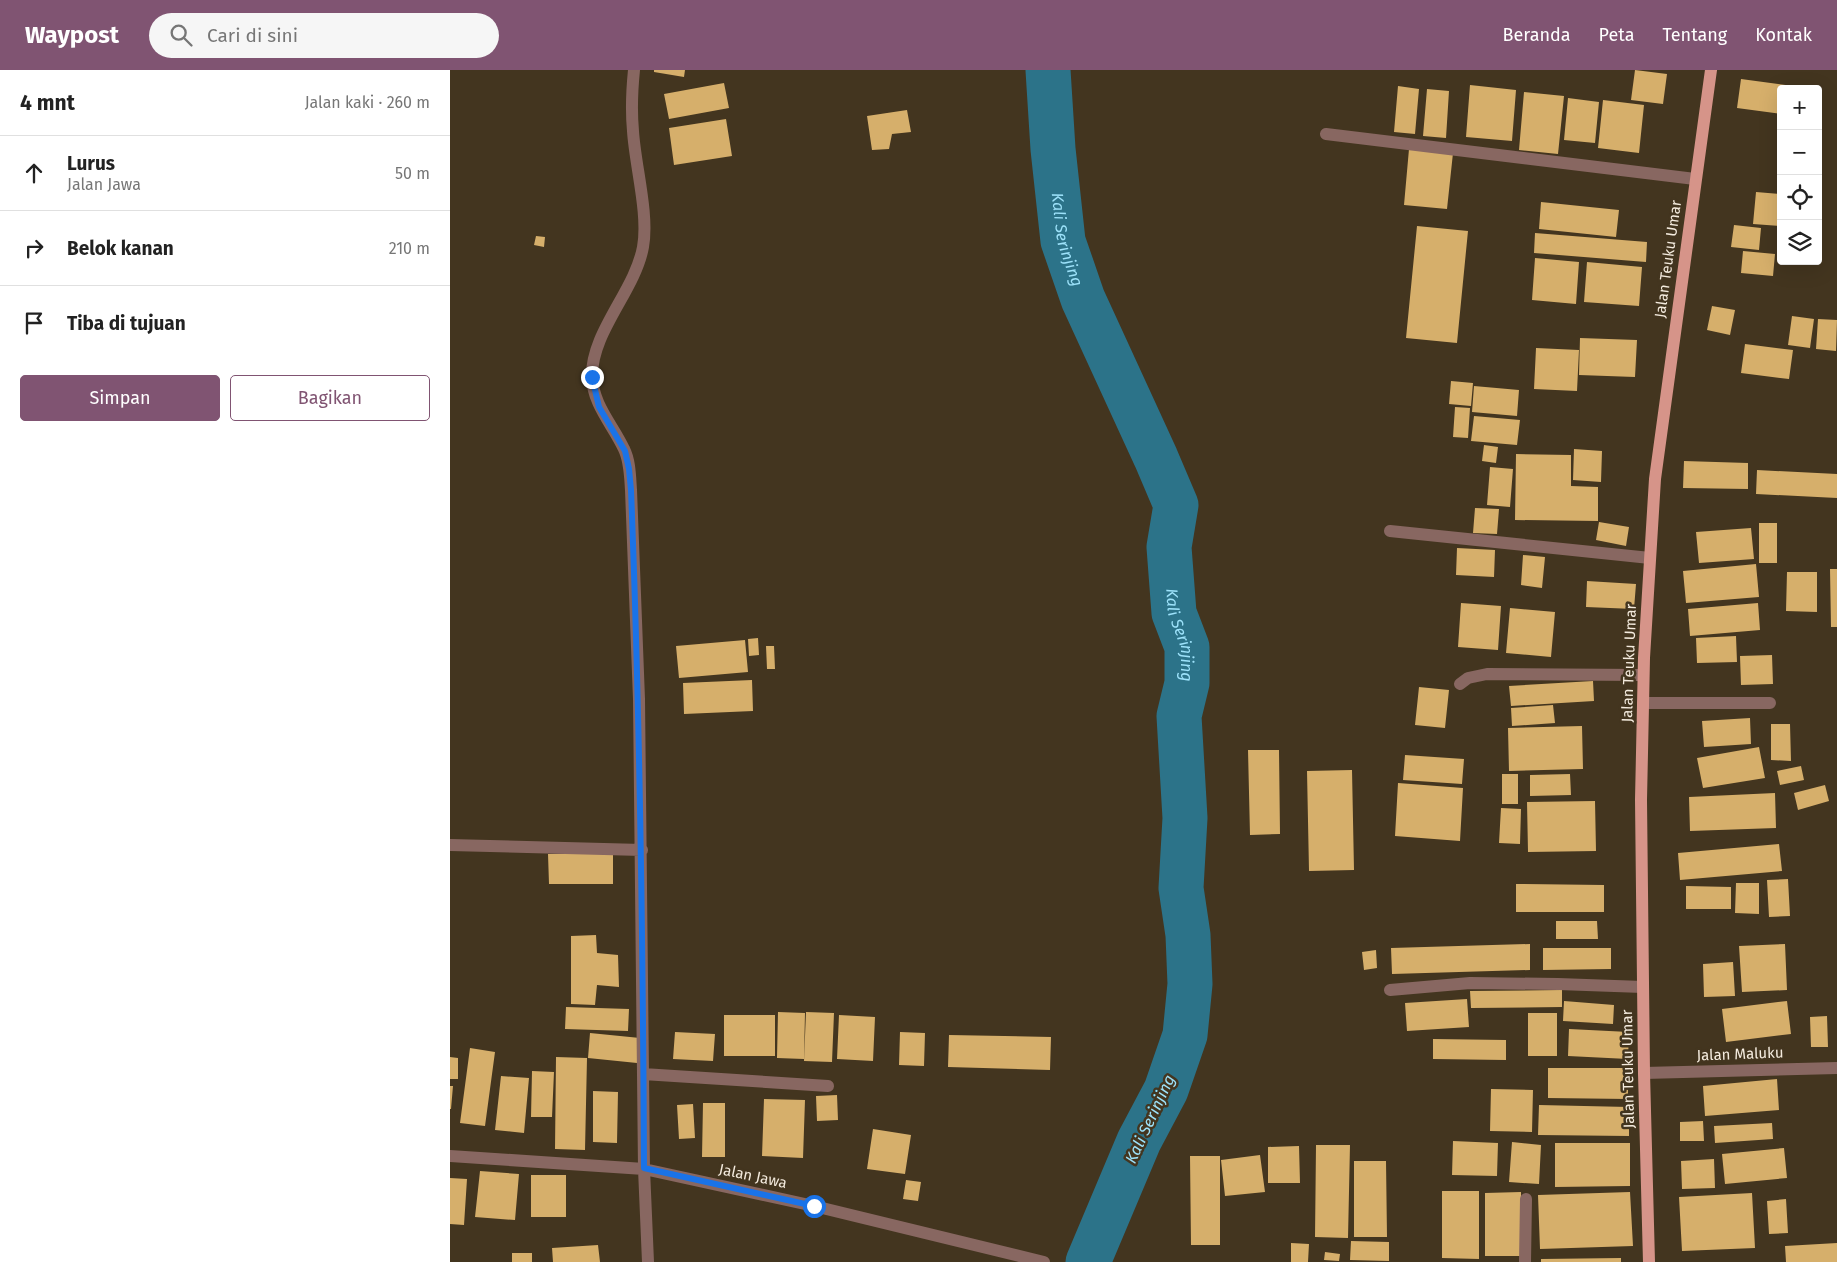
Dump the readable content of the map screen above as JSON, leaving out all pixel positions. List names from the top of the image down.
{
  "streets": {
    "main road": ["Jalan Teuku Umar"],
    "street": ["Jalan Maluku", "Jalan Jawa"]
  },
  "crossings": [
    ["Jalan Teuku Umar", "Jalan Maluku"]
  ],
  "water": ["Kali Serinjing"],
  "page": {
    "header": "Waypost",
    "search": "Cari di sini",
    "nav": [
      "Beranda",
      "Peta",
      "Tentang",
      "Kontak"
    ],
    "heading": ["4 mnt", "Jalan kaki · 260 m"],
    "map_buttons": ["+", "−"],
    "list": [
      ["Lurus", "Jalan Jawa", "50 m"],
      ["Belok kanan", "210 m"],
      "Tiba di tujuan"
    ],
    "buttons": ["Simpan", "Bagikan"]
  }
}
